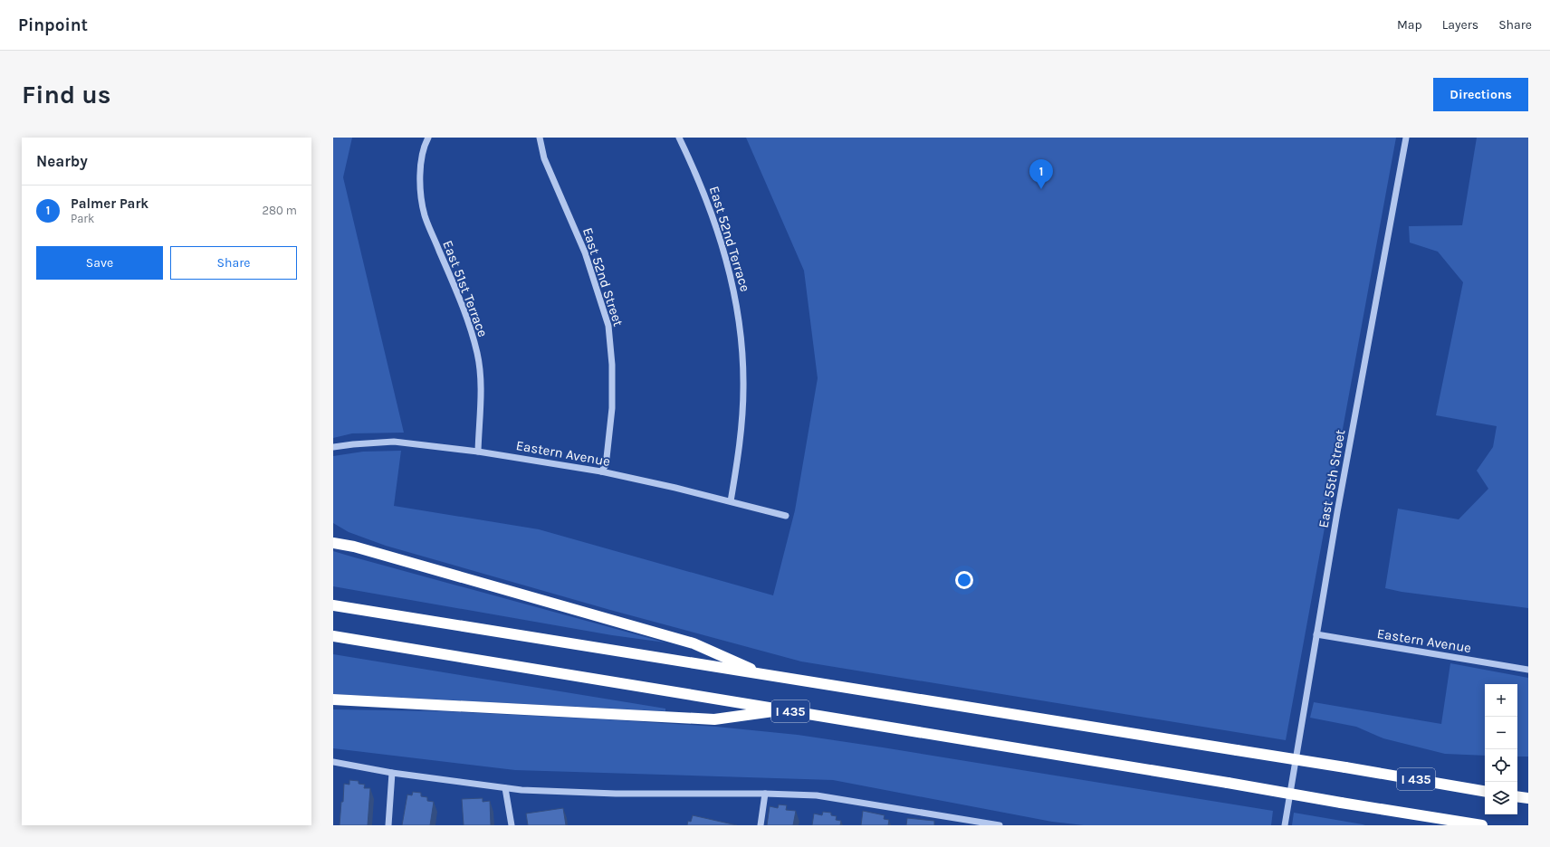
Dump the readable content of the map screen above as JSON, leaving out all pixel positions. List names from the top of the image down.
{
  "streets": {
    "highway": ["I 435"],
    "street": [
      "East 52nd Terrace",
      "East 52nd Street",
      "East 51st Terrace",
      "Eastern Avenue",
      "East 55th Street"
    ]
  },
  "crossings": [
    ["East 52nd Terrace", "Eastern Avenue"],
    ["East 52nd Street", "Eastern Avenue"],
    ["East 51st Terrace", "Eastern Avenue"],
    ["Eastern Avenue", "East 55th Street"]
  ],
  "page": {
    "header": "Pinpoint",
    "nav": ["Map", "Layers", "Share"],
    "buttons": [
      "Directions",
      ["Save", "Share"]
    ],
    "title": "Find us",
    "heading": "Nearby",
    "pins": "1",
    "list": [
      {
        "mark": "1",
        "name": "Palmer Park",
        "note": "Park",
        "value": "280 m"
      }
    ],
    "map_buttons": ["+", "−"]
  }
}
